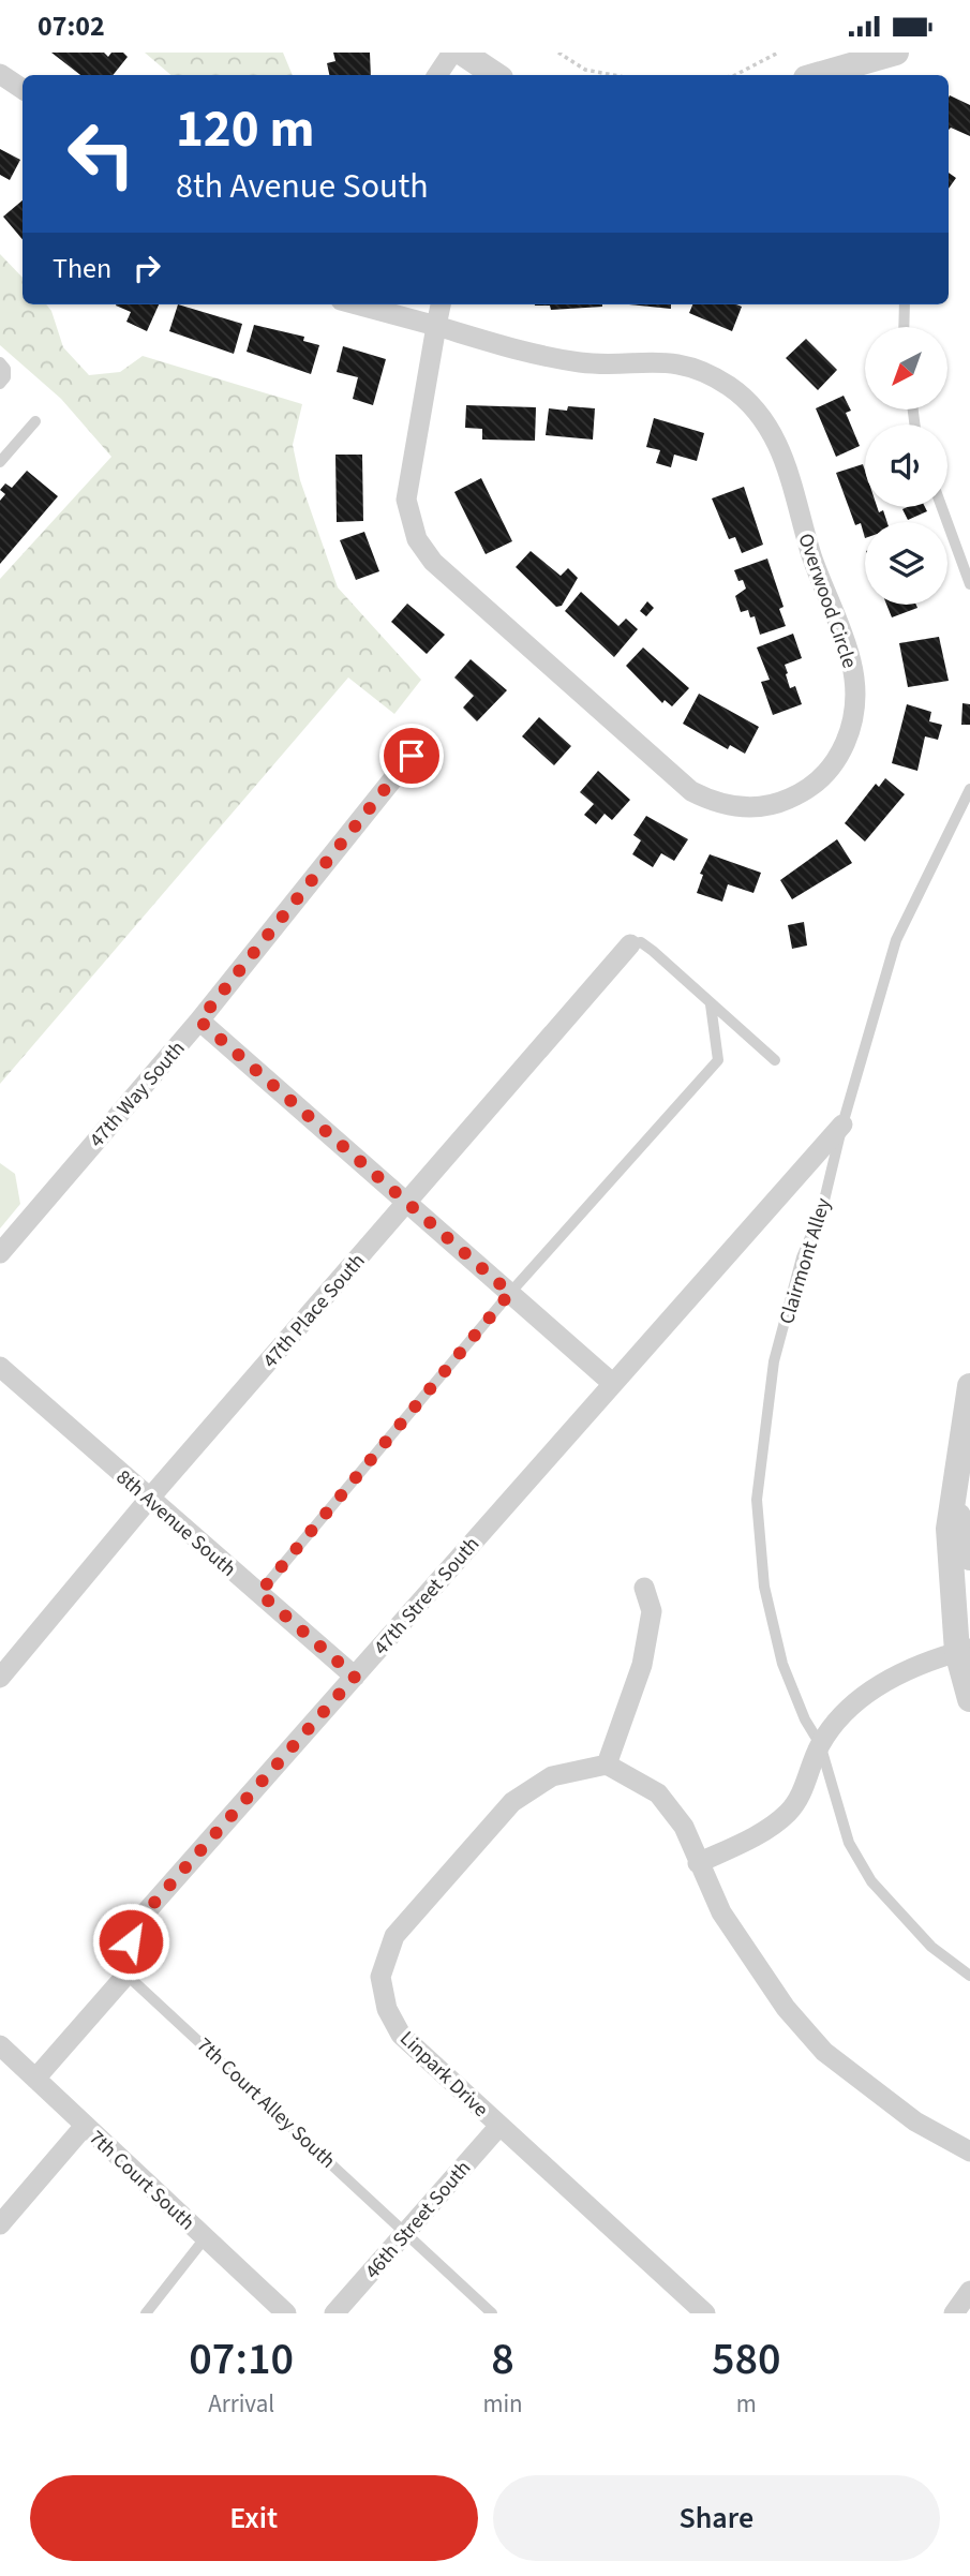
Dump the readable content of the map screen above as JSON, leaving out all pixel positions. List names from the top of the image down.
{
  "streets": {
    "street": [
      "Overwood Circle",
      "47th Way South",
      "47th Place South",
      "8th Avenue South",
      "47th Street South",
      "Linpark Drive",
      "7th Court South",
      "46th Street South"
    ],
    "lane": ["Clairmont Alley", "7th Court Alley South"]
  },
  "crossings": [
    ["Clairmont Alley", "47th Street South"],
    ["47th Place South", "8th Avenue South"],
    ["8th Avenue South", "47th Street South"],
    ["47th Street South", "7th Court Alley South"],
    ["Linpark Drive", "46th Street South"],
    ["7th Court Alley South", "46th Street South"]
  ],
  "north": "bottom left",
  "page": {
    "status": "07:02",
    "turn": ["120 m", "8th Avenue South"],
    "then": "Then",
    "eta": [
      "07:10",
      "Arrival",
      "8",
      "min",
      "580",
      "m"
    ],
    "buttons": ["Exit", "Share"]
  }
}
